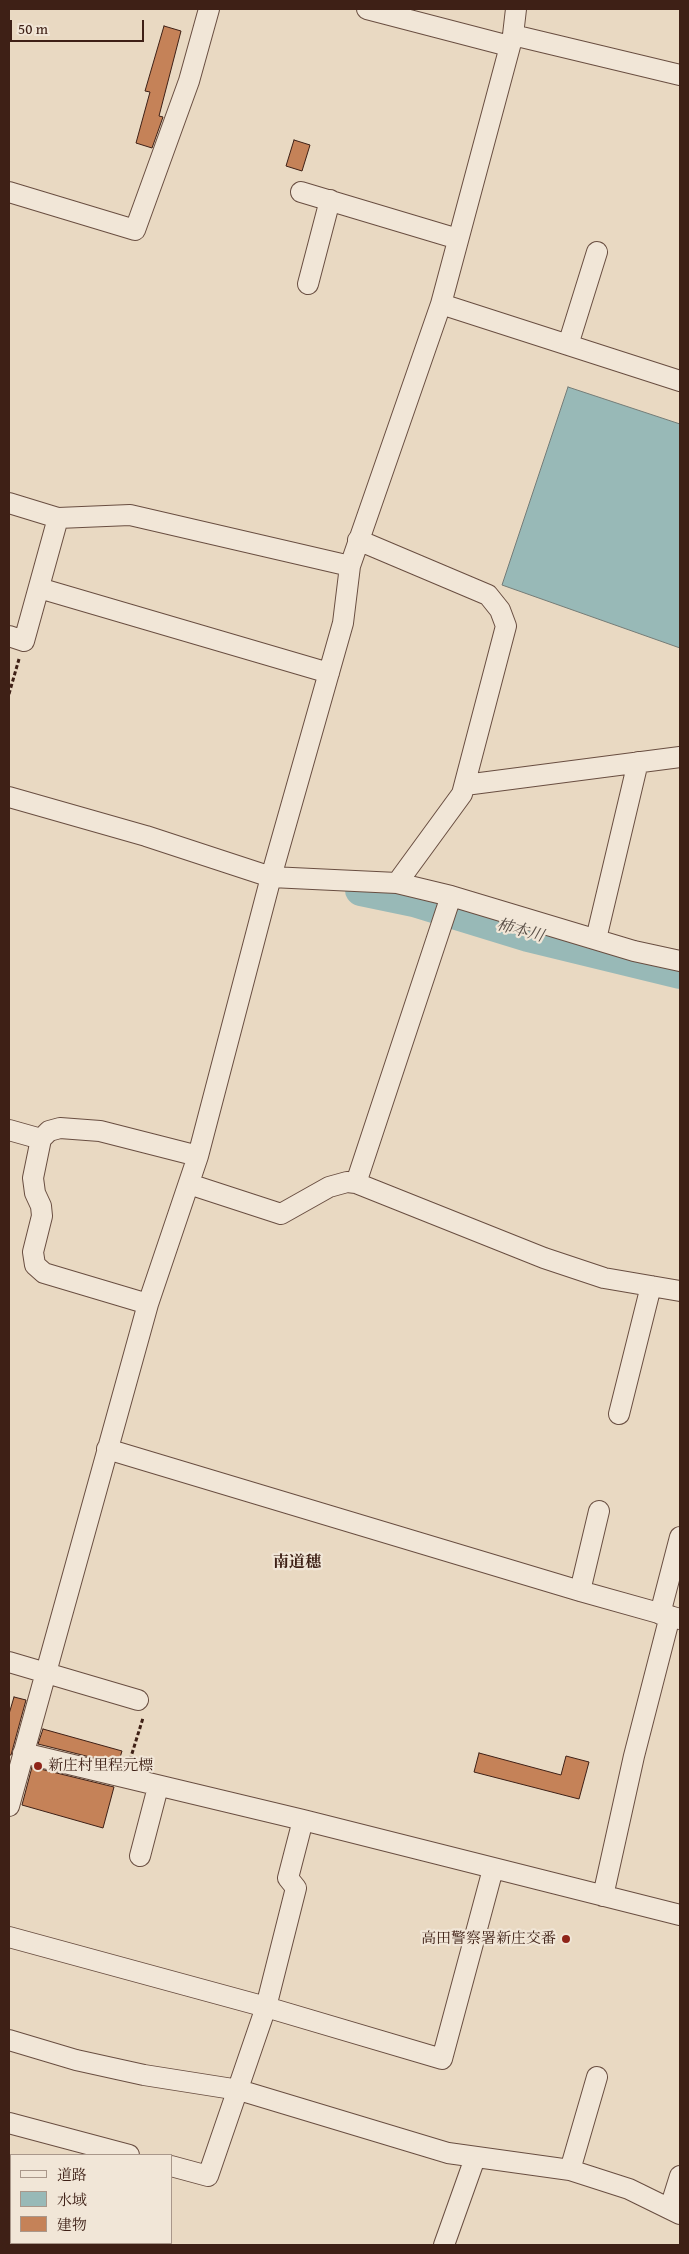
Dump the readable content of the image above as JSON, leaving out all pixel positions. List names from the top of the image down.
{
  "districts": ["南道穗"],
  "water": ["柿本川"],
  "places": ["新庄村里程元標", "高田警察署新庄交番"],
  "legend": ["道路", "水域", "建物"],
  "scale_bar": "50 m"
}
